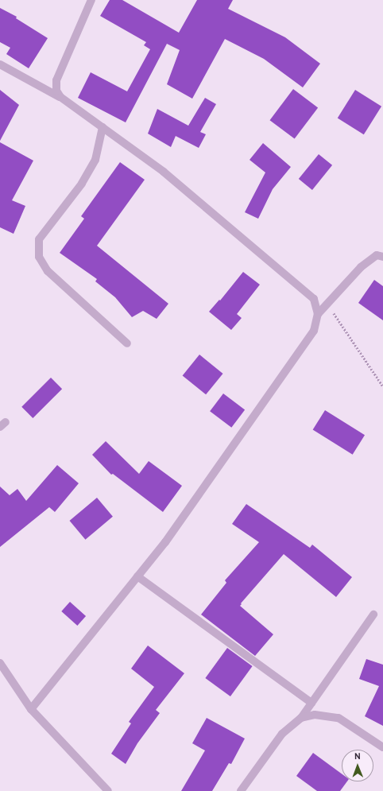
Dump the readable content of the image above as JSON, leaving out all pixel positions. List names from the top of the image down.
{
  "north": "top"
}
